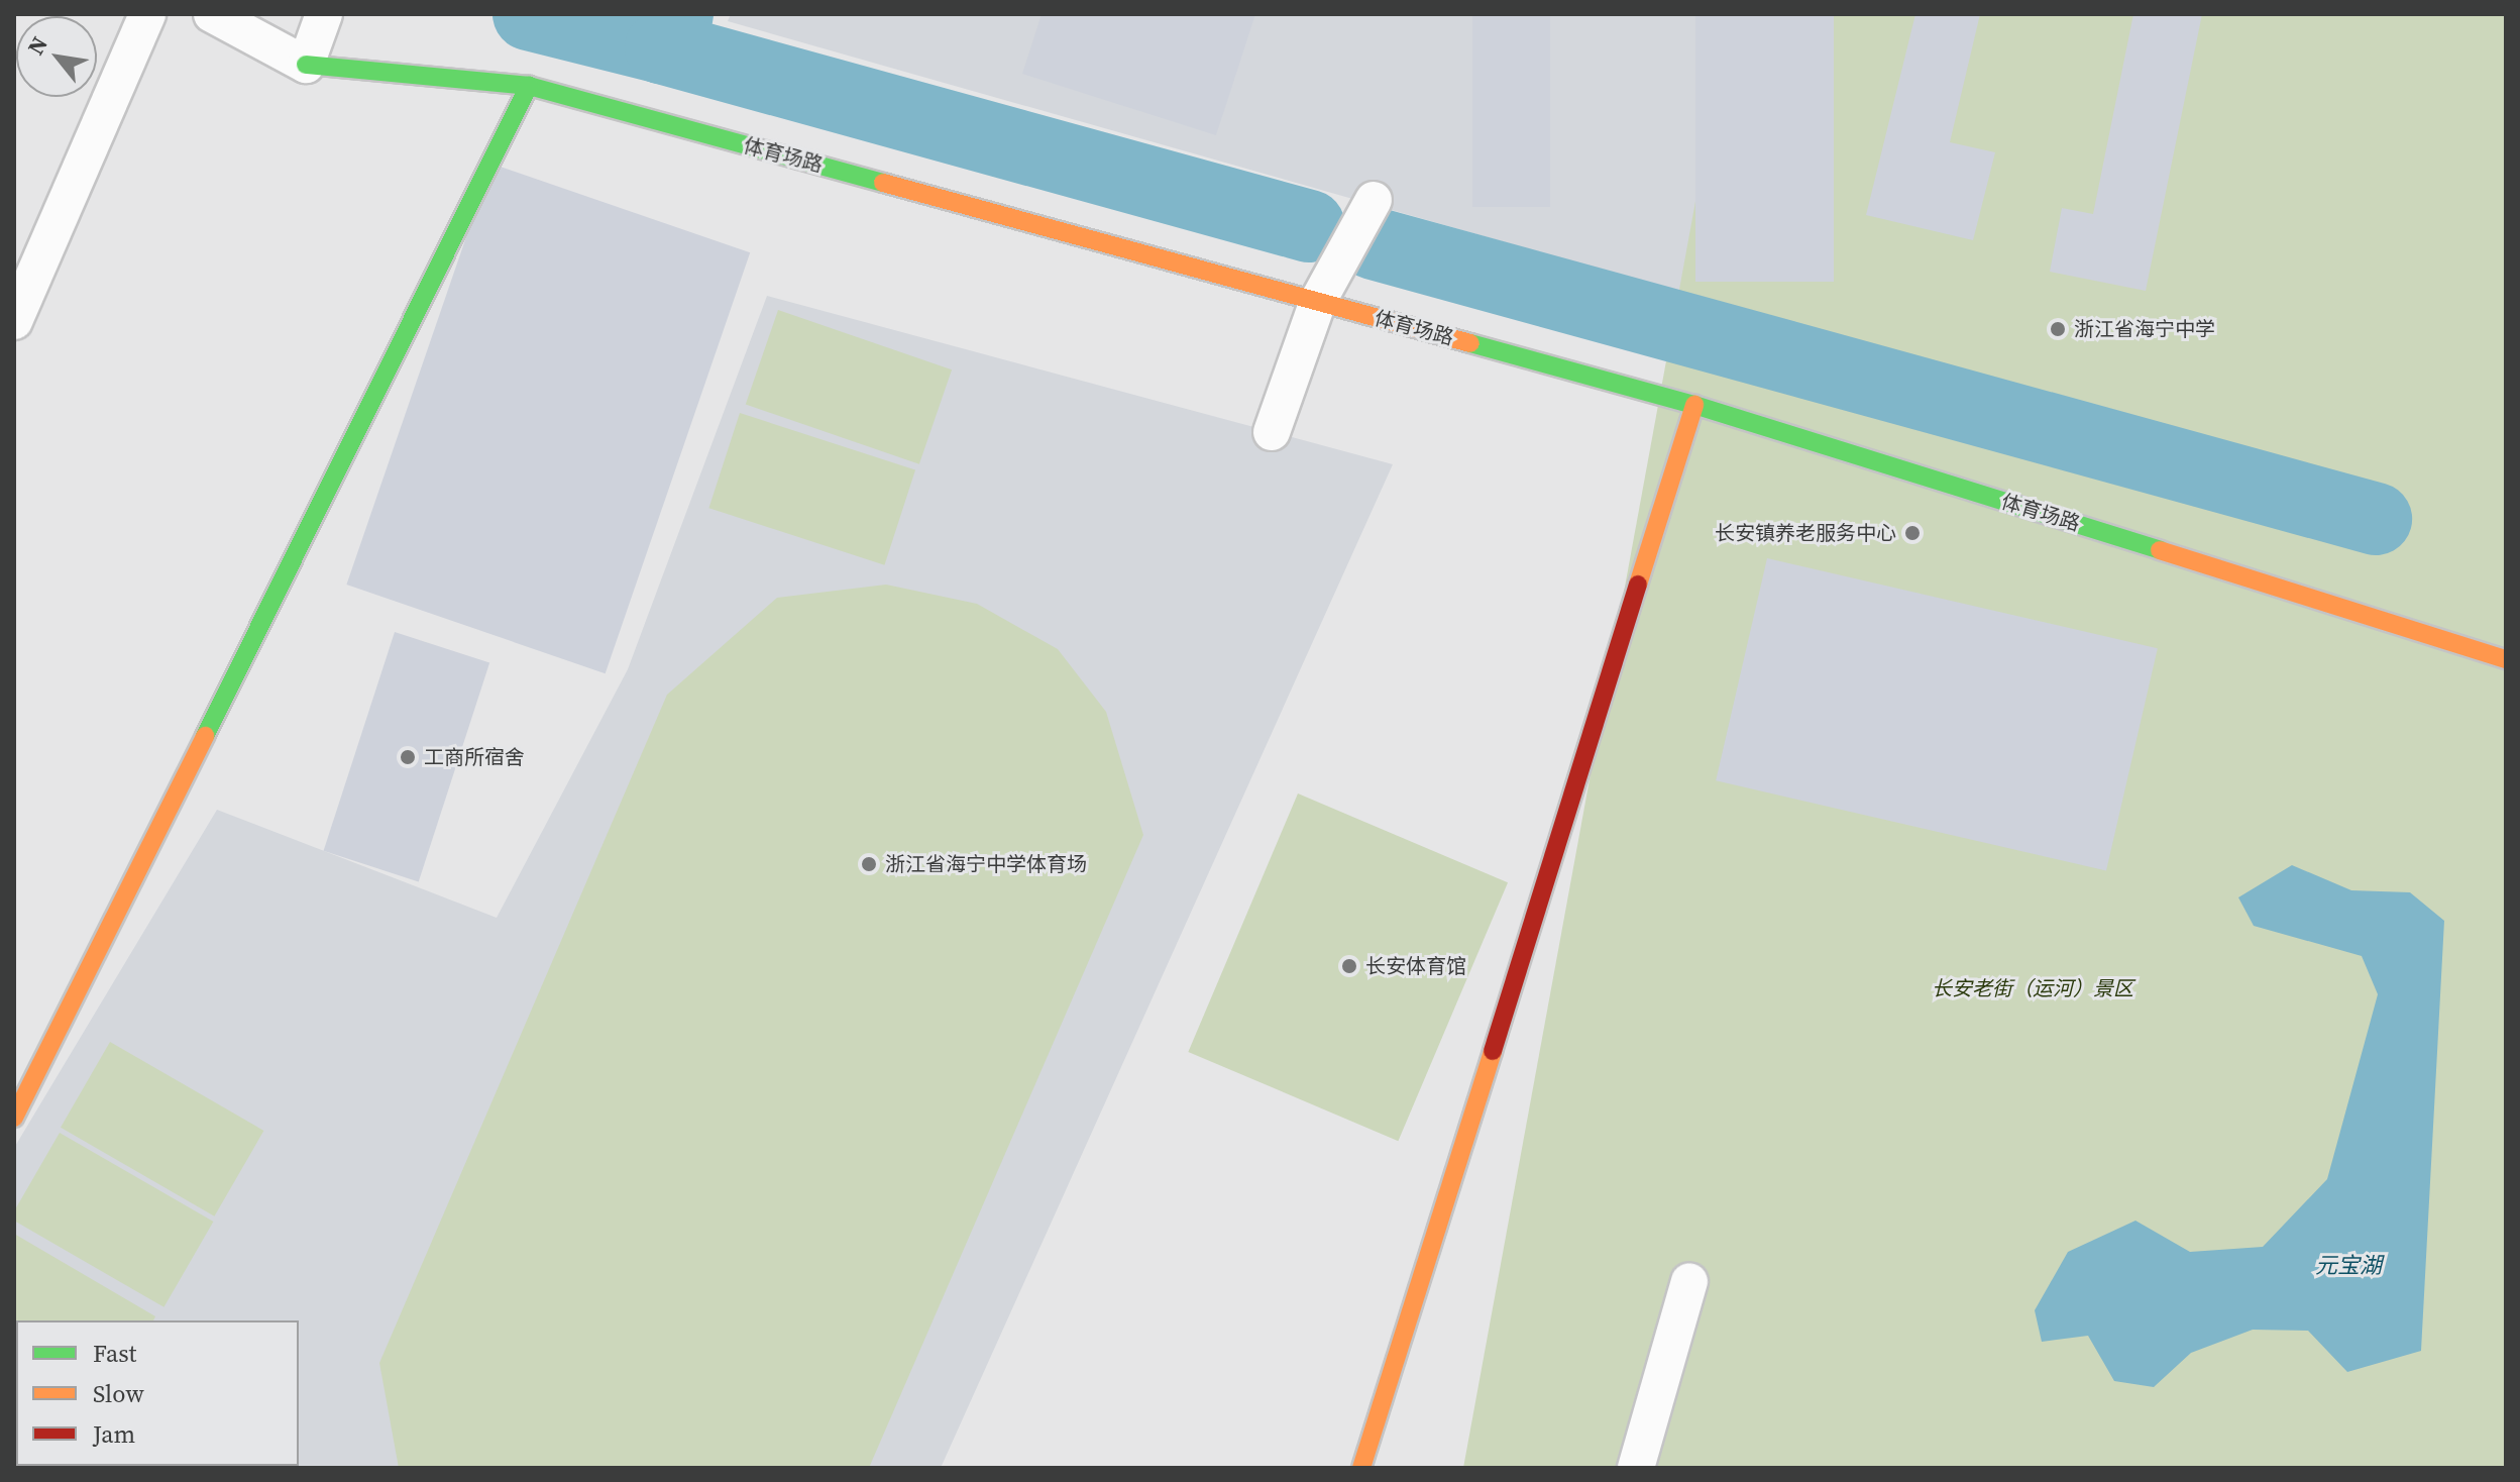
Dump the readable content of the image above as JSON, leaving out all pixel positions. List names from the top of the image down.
{
  "streets": {
    "street": ["体育场路"]
  },
  "water": ["元宝湖"],
  "parks": ["长安老街（运河）景区"],
  "places": [
    "浙江省海宁中学",
    "长安镇养老服务中心",
    "工商所宿舍",
    "浙江省海宁中学体育场",
    "长安体育馆"
  ],
  "legend": ["Fast", "Slow", "Jam"],
  "north": "top left"
}
